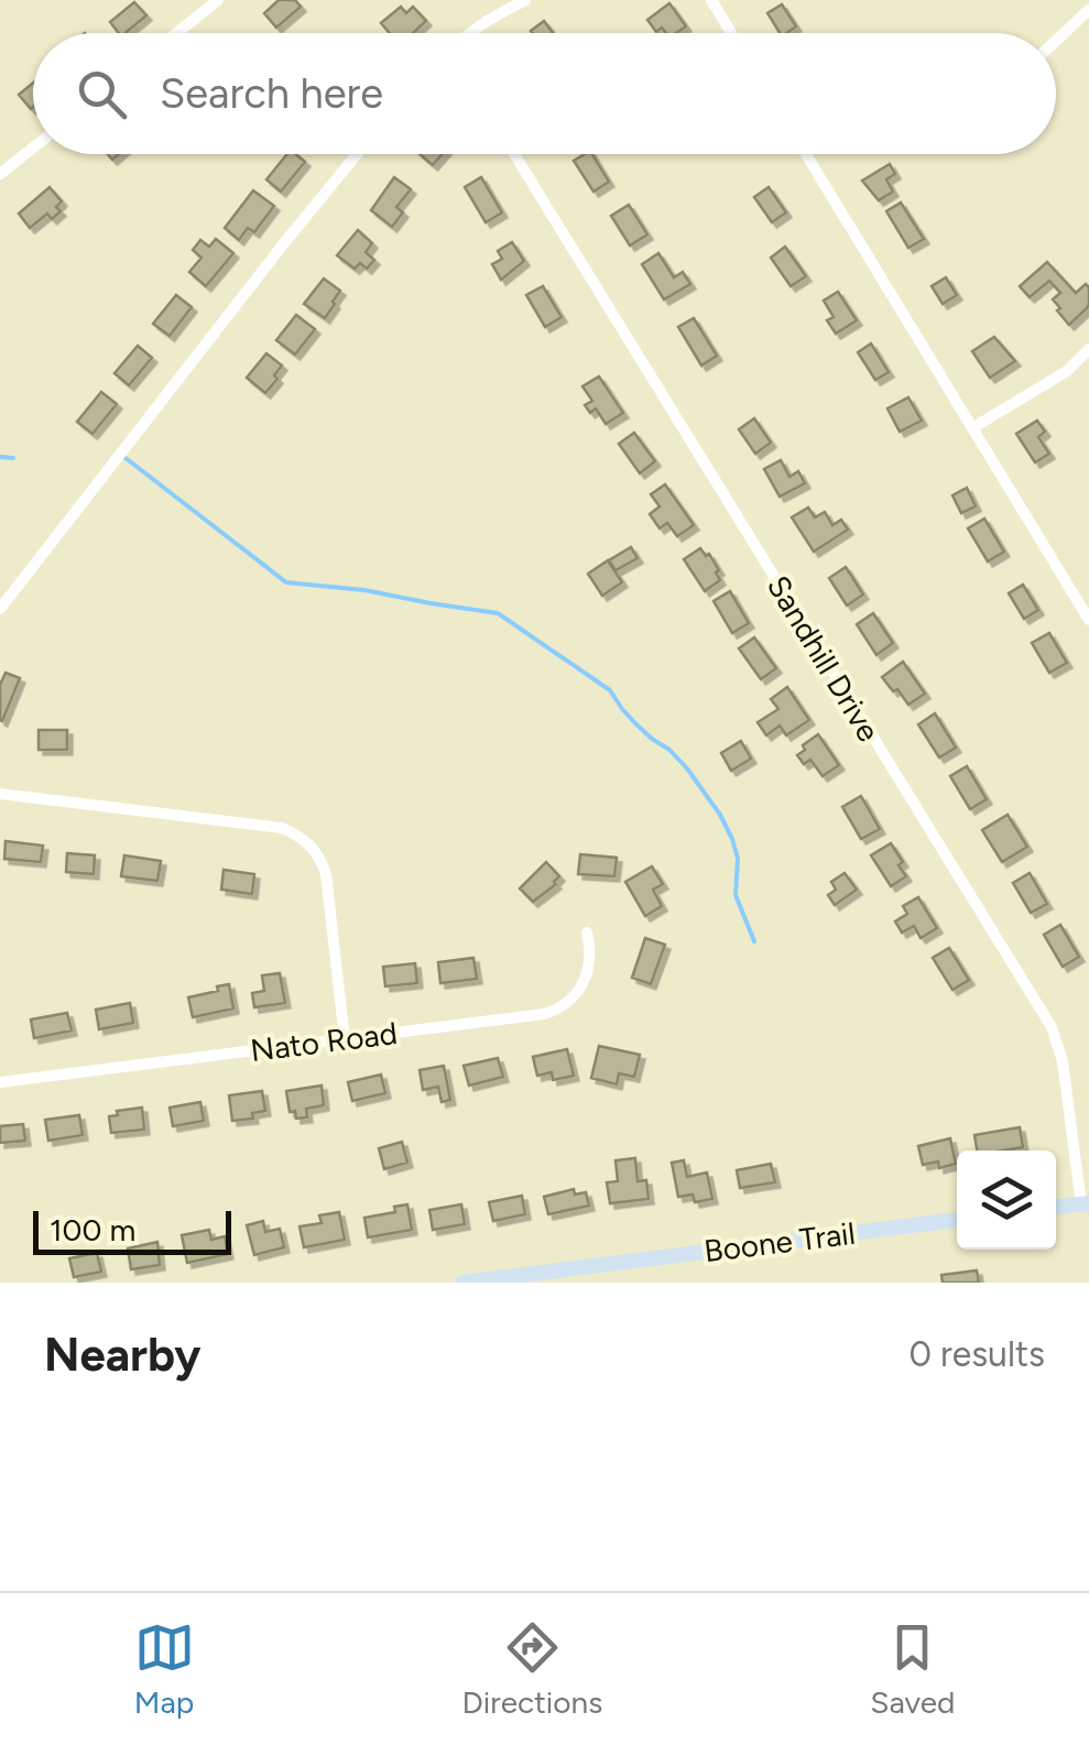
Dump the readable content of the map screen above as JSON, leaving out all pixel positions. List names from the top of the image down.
{
  "streets": {
    "street": ["Sandhill Drive", "Nato Road", "Boone Trail"]
  },
  "scale_bar": "100 m",
  "page": {
    "search": "Search here",
    "scale": "100 m",
    "heading": ["Nearby", "0 results"],
    "nav": ["Map", "Directions", "Saved"]
  }
}
